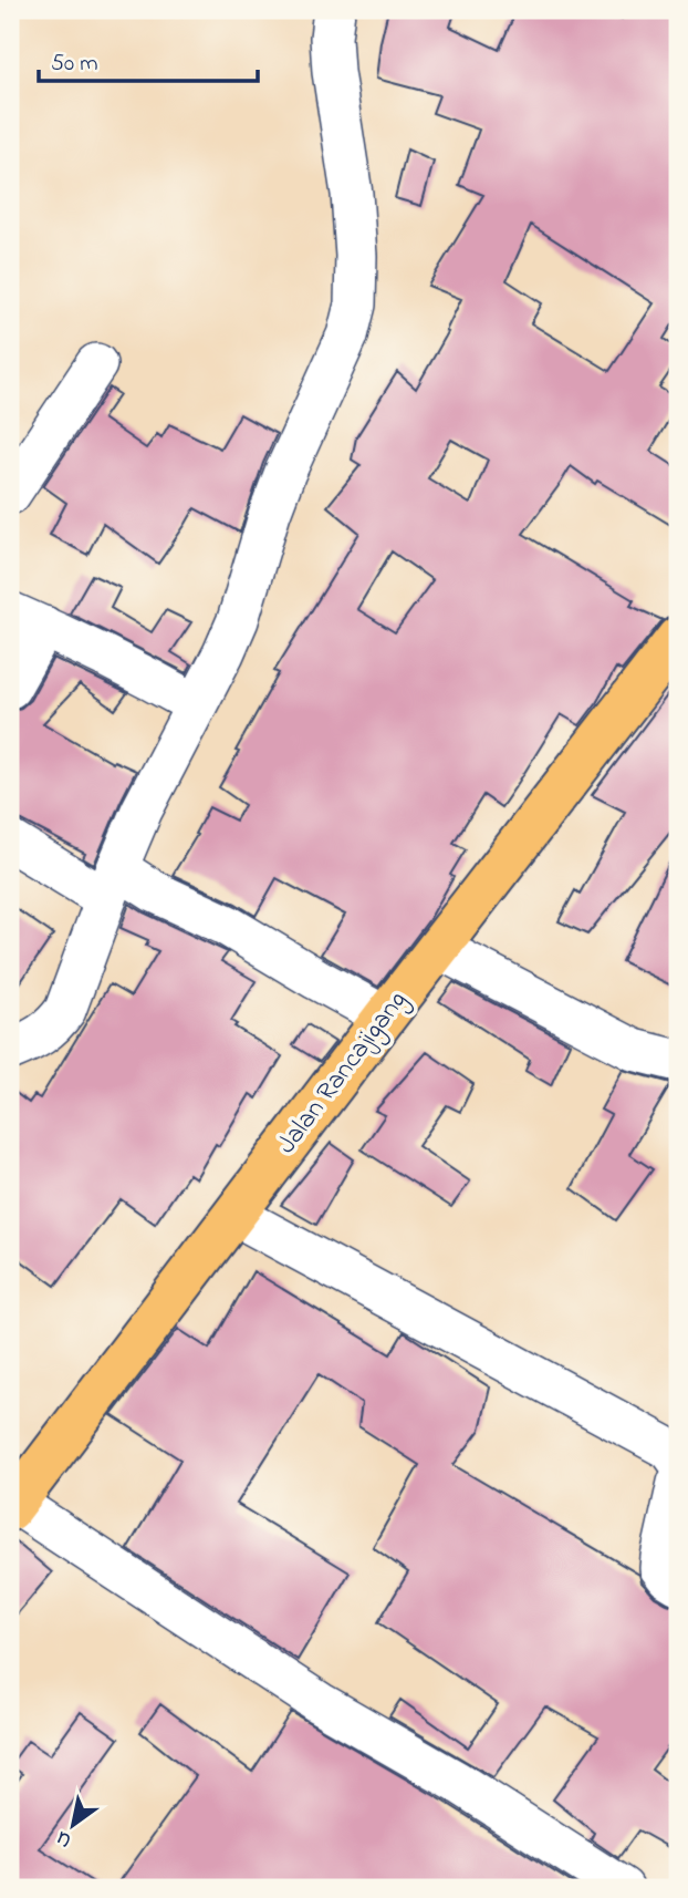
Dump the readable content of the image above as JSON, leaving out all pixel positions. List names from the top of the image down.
{
  "streets": {
    "main road": ["Jalan Rancajigang"]
  },
  "scale_bar": "50 m",
  "north": "bottom left"
}
